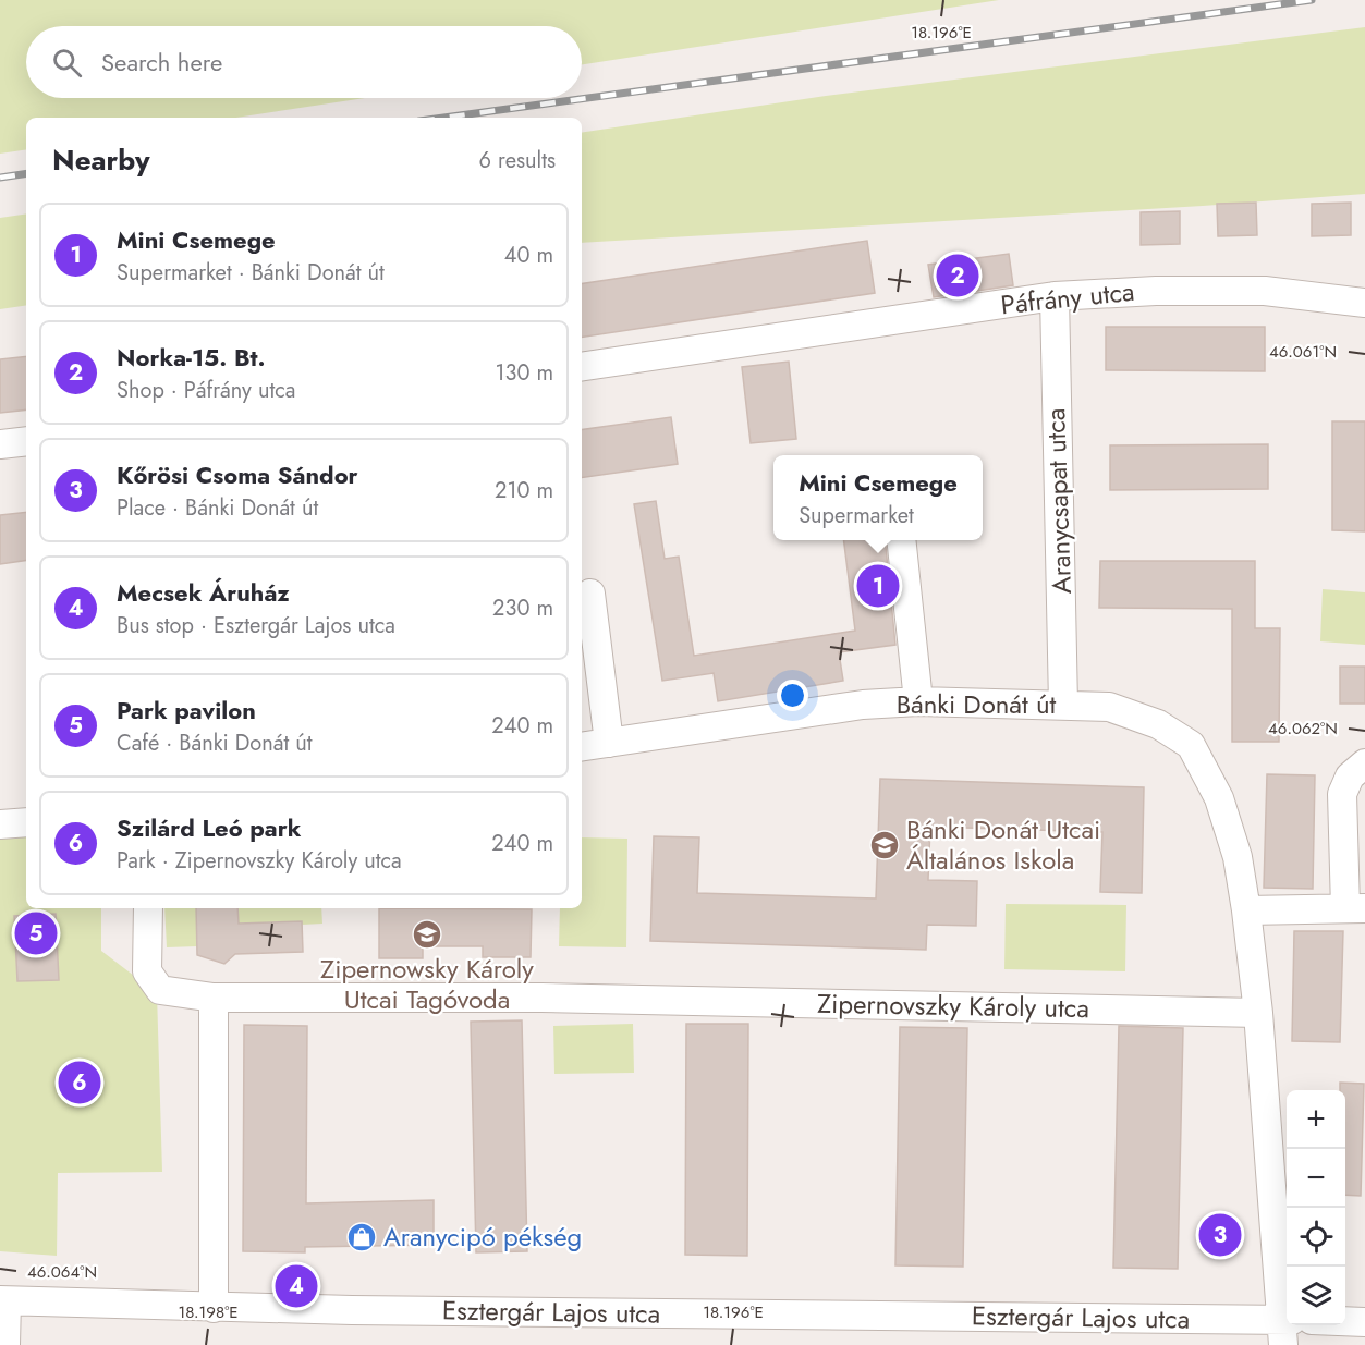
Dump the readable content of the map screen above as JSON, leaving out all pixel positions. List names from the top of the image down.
{
  "streets": {
    "street": [
      "Páfrány utca",
      "Aranycsapat utca",
      "Bánki Donát út",
      "Zipernovszky Károly utca",
      "Esztergár Lajos utca"
    ]
  },
  "crossings": [
    ["Páfrány utca", "Aranycsapat utca"],
    ["Aranycsapat utca", "Bánki Donát út"],
    ["Bánki Donát út", "Zipernovszky Károly utca"],
    ["Bánki Donát út", "Esztergár Lajos utca"]
  ],
  "places": {
    "school or university": ["Bánki Donát Utcai Általános Iskola", "Zipernowsky Károly Utcai Tagóvoda"],
    "shop": ["Aranycipó pékség"]
  },
  "page": {
    "search": "Search here",
    "heading": ["Nearby", "6 results"],
    "list": [
      {
        "mark": "1",
        "name": "Mini Csemege",
        "note": "Supermarket · Bánki Donát út",
        "value": "40 m"
      },
      {
        "mark": "2",
        "name": "Norka-15. Bt.",
        "note": "Shop · Páfrány utca",
        "value": "130 m"
      },
      {
        "mark": "3",
        "name": "Kőrösi Csoma Sándor",
        "note": "Place · Bánki Donát út",
        "value": "210 m"
      },
      {
        "mark": "4",
        "name": "Mecsek Áruház",
        "note": "Bus stop · Esztergár Lajos utca",
        "value": "230 m"
      },
      {
        "mark": "5",
        "name": "Park pavilon",
        "note": "Café · Bánki Donát út",
        "value": "240 m"
      },
      {
        "mark": "6",
        "name": "Szilárd Leó park",
        "note": "Park · Zipernovszky Károly utca",
        "value": "240 m"
      }
    ],
    "pins": [
      "2",
      "1",
      "5",
      "6",
      "3",
      "4"
    ],
    "popup": ["Mini Csemege", "Supermarket"],
    "map_buttons": ["+", "−"]
  },
  "coordinates": [
    "18.196°E",
    "46.061°N",
    "46.062°N",
    "46.064°N",
    "18.198°E"
  ]
}
